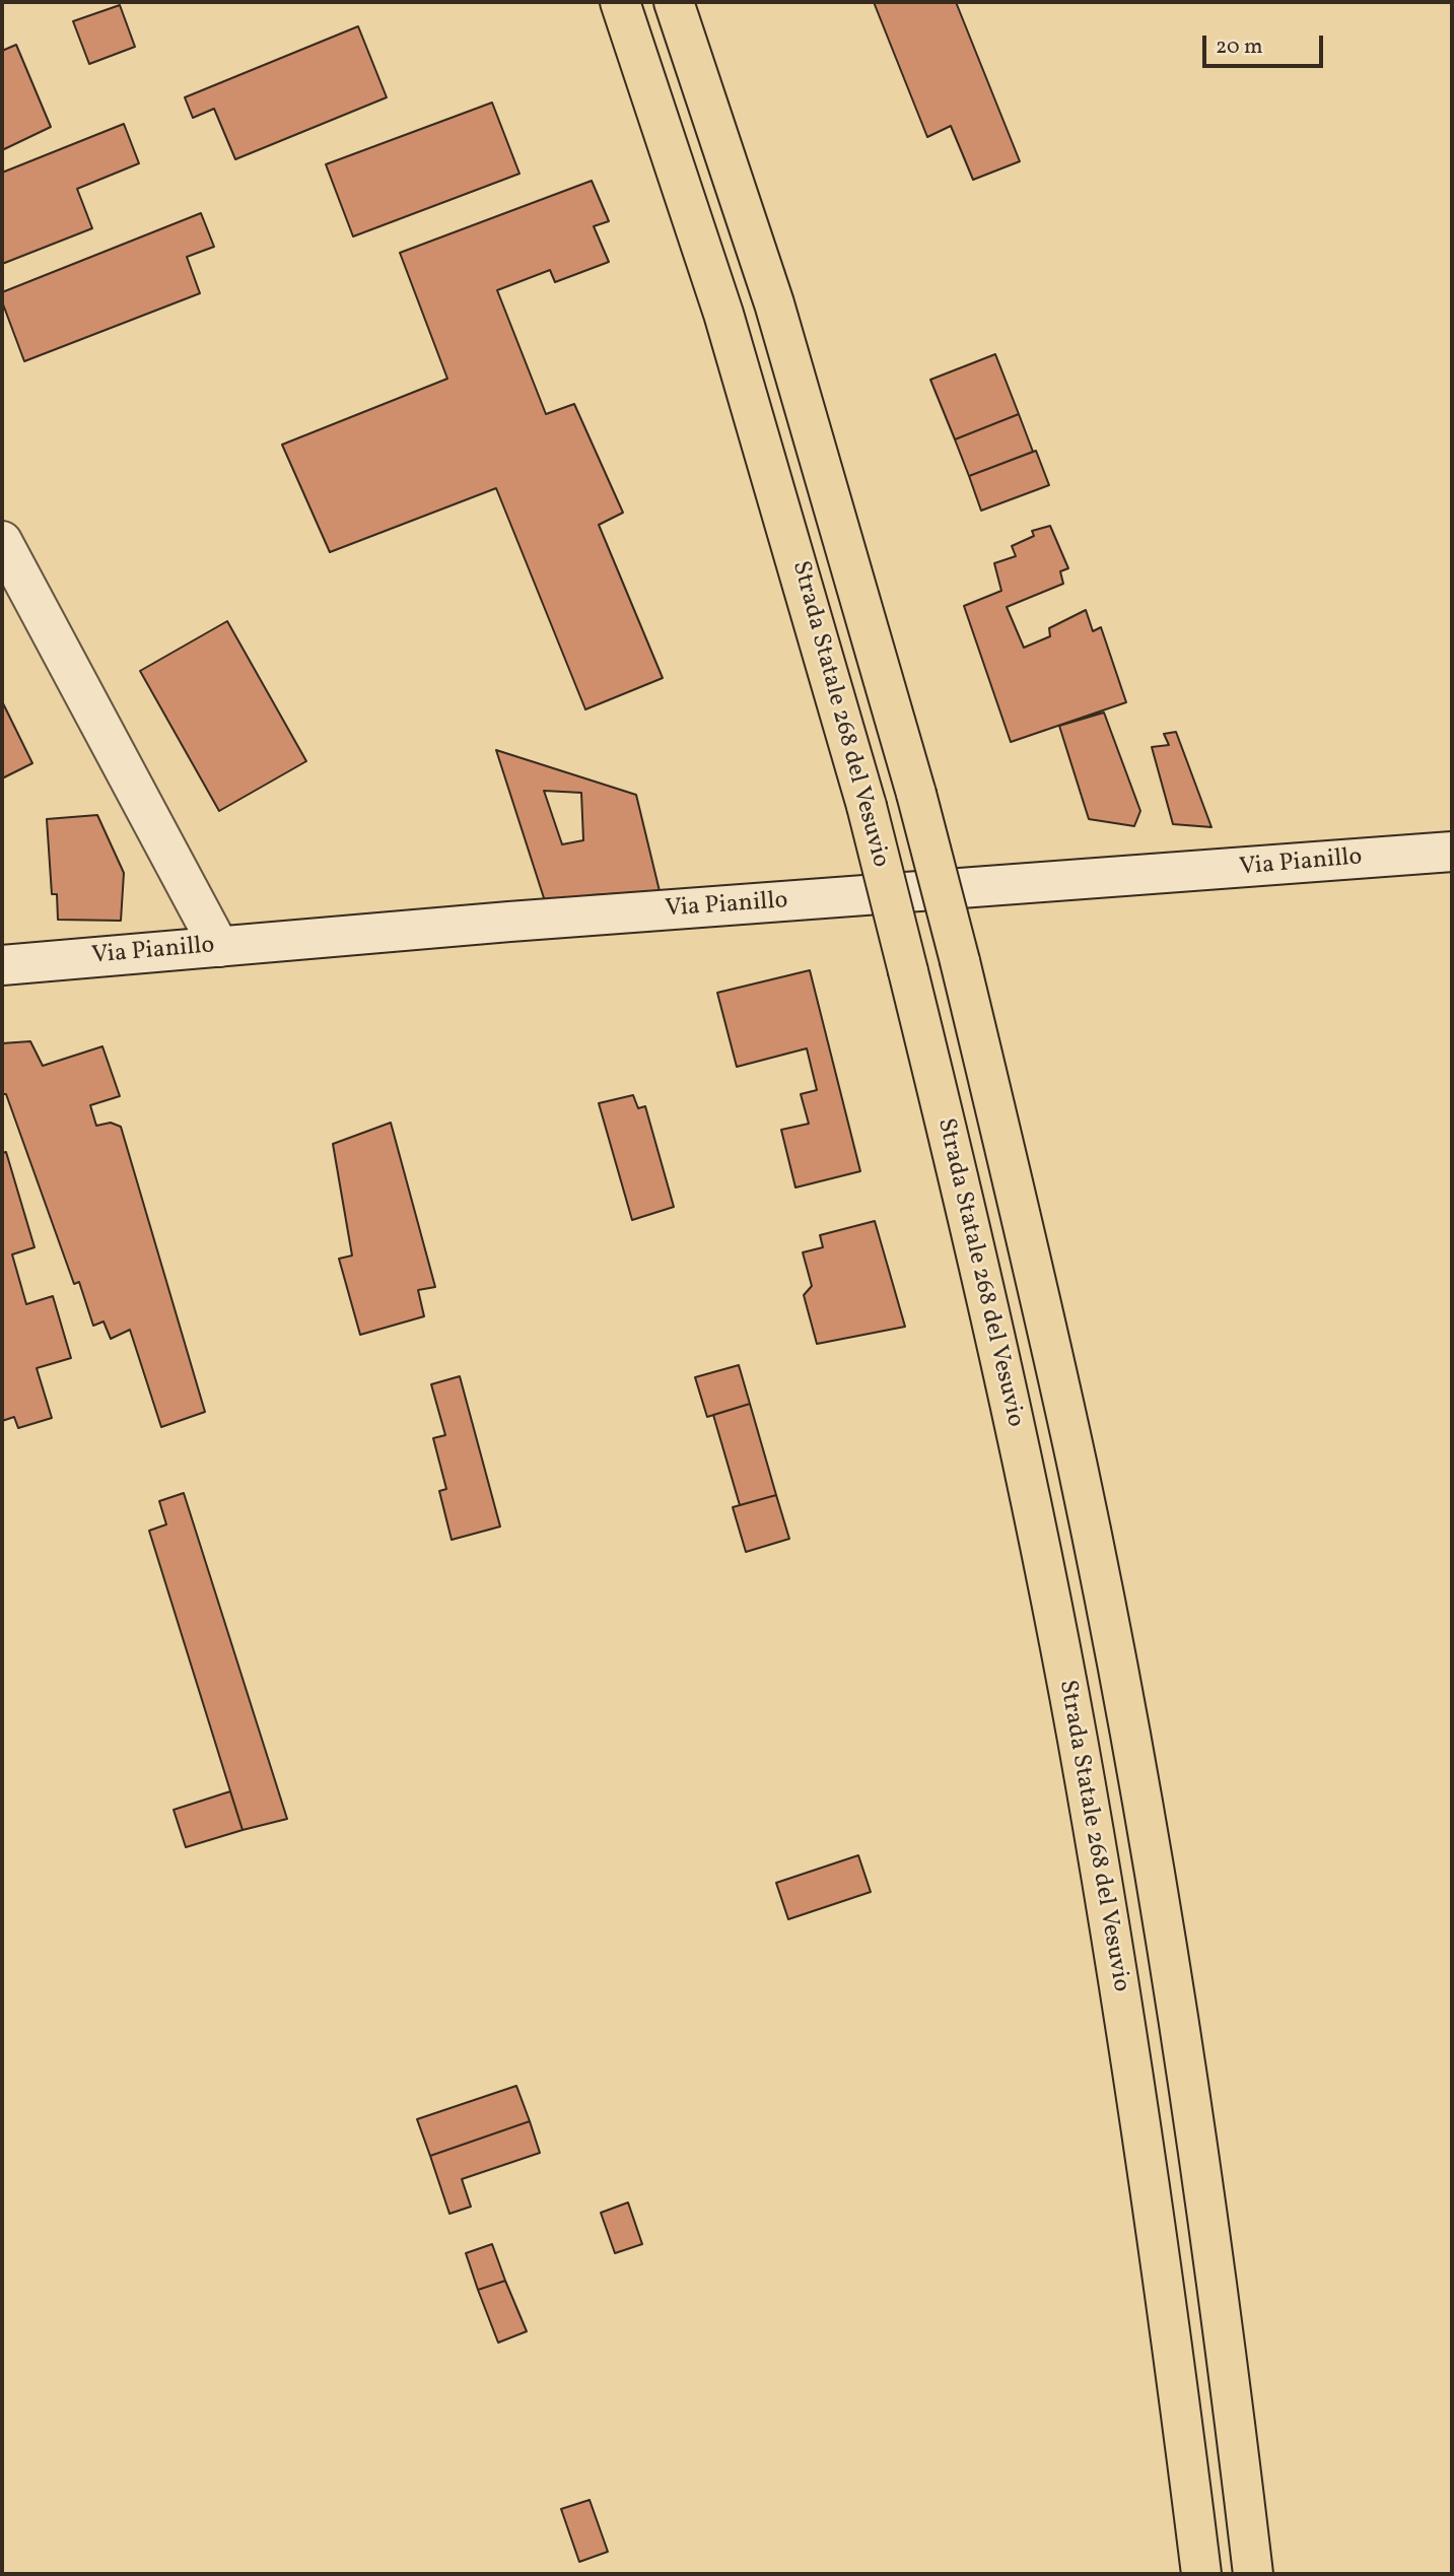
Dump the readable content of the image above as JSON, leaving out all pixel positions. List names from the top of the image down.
{
  "streets": {
    "highway": ["Strada Statale 268 del Vesuvio"],
    "street": ["Via Pianillo"]
  },
  "scale_bar": "20 m"
}
